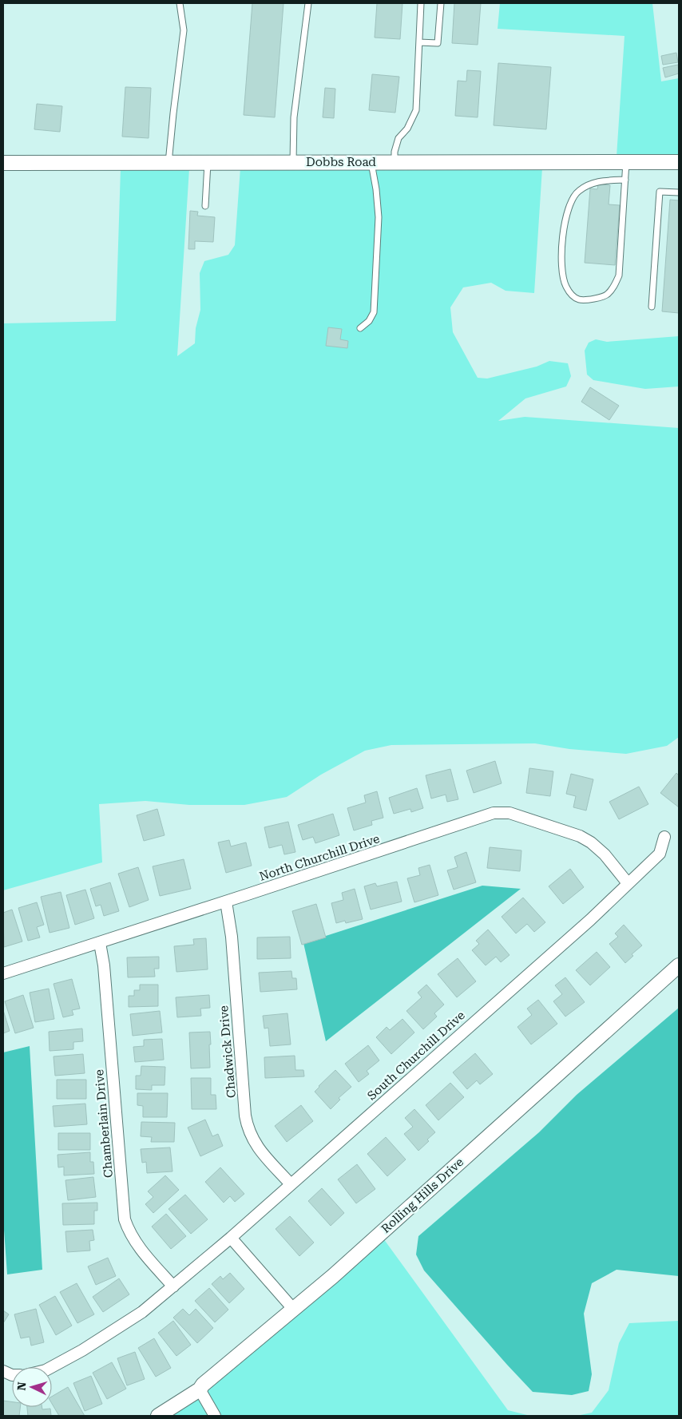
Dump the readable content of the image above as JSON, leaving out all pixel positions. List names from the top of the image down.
{
  "streets": {
    "street": [
      "Dobbs Road",
      "North Churchill Drive",
      "Chadwick Drive",
      "South Churchill Drive",
      "Chamberlain Drive",
      "Rolling Hills Drive"
    ]
  },
  "crossings": [
    ["North Churchill Drive", "Chadwick Drive"],
    ["North Churchill Drive", "South Churchill Drive"],
    ["North Churchill Drive", "Chamberlain Drive"],
    ["Chadwick Drive", "South Churchill Drive"],
    ["South Churchill Drive", "Chamberlain Drive"]
  ],
  "north": "left"
}
